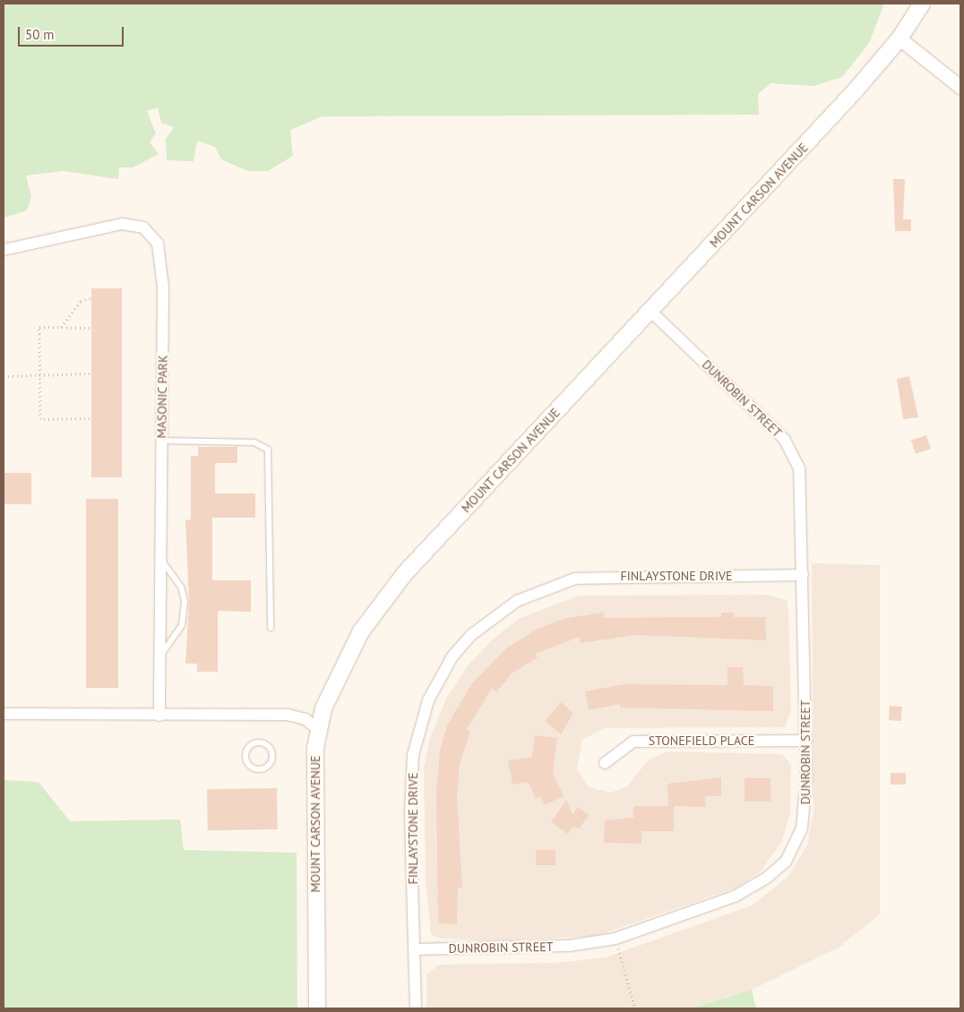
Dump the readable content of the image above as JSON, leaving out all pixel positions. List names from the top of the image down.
{
  "streets": {
    "main road": ["MOUNT CARSON AVENUE"],
    "street": [
      "MASONIC PARK",
      "DUNROBIN STREET",
      "FINLAYSTONE DRIVE",
      "STONEFIELD PLACE"
    ]
  },
  "crossings": [
    ["MOUNT CARSON AVENUE", "DUNROBIN STREET"],
    ["DUNROBIN STREET", "FINLAYSTONE DRIVE"],
    ["DUNROBIN STREET", "STONEFIELD PLACE"]
  ],
  "scale_bar": "50 m"
}
